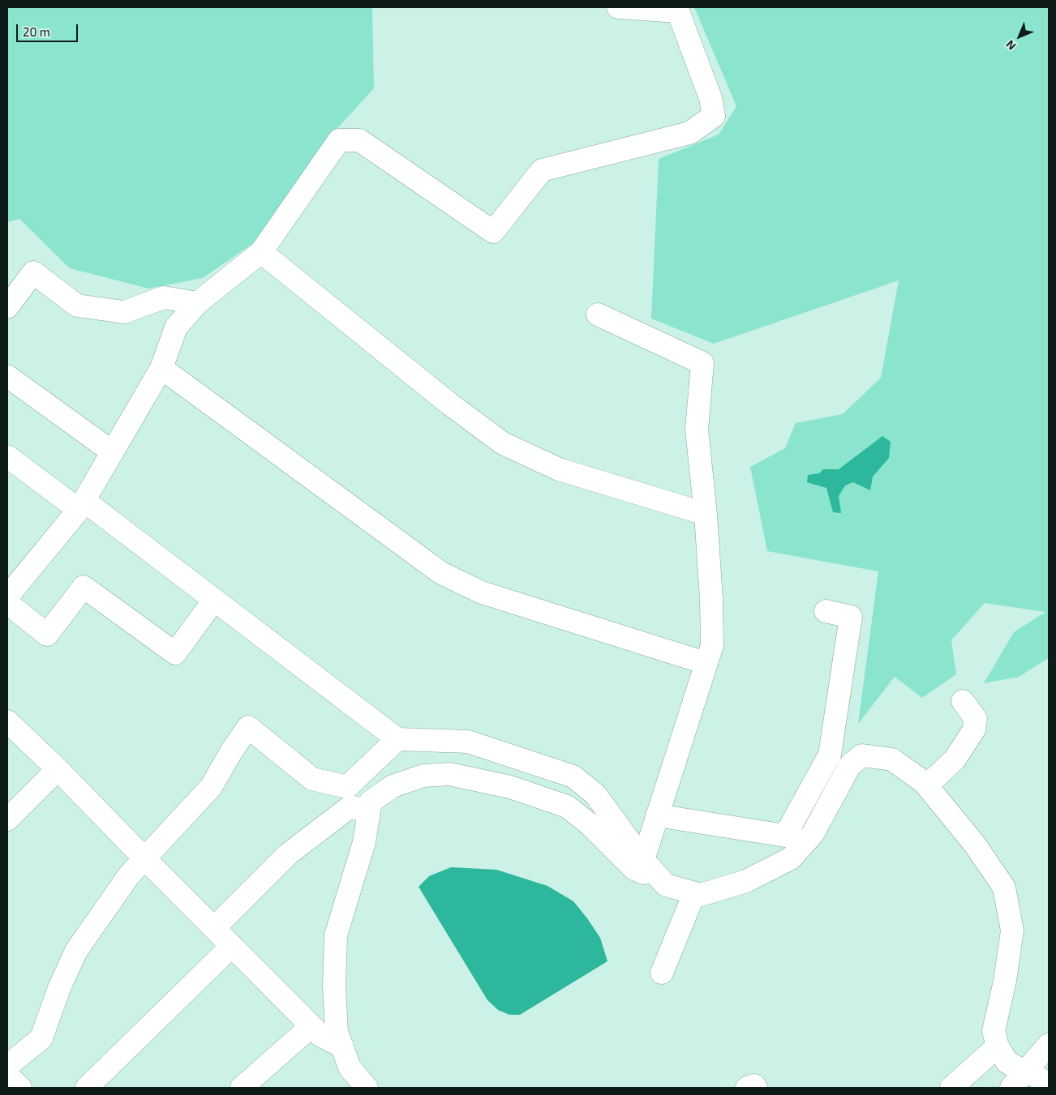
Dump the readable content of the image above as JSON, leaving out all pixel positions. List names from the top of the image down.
{
  "scale_bar": "20 m",
  "north": "bottom left"
}
